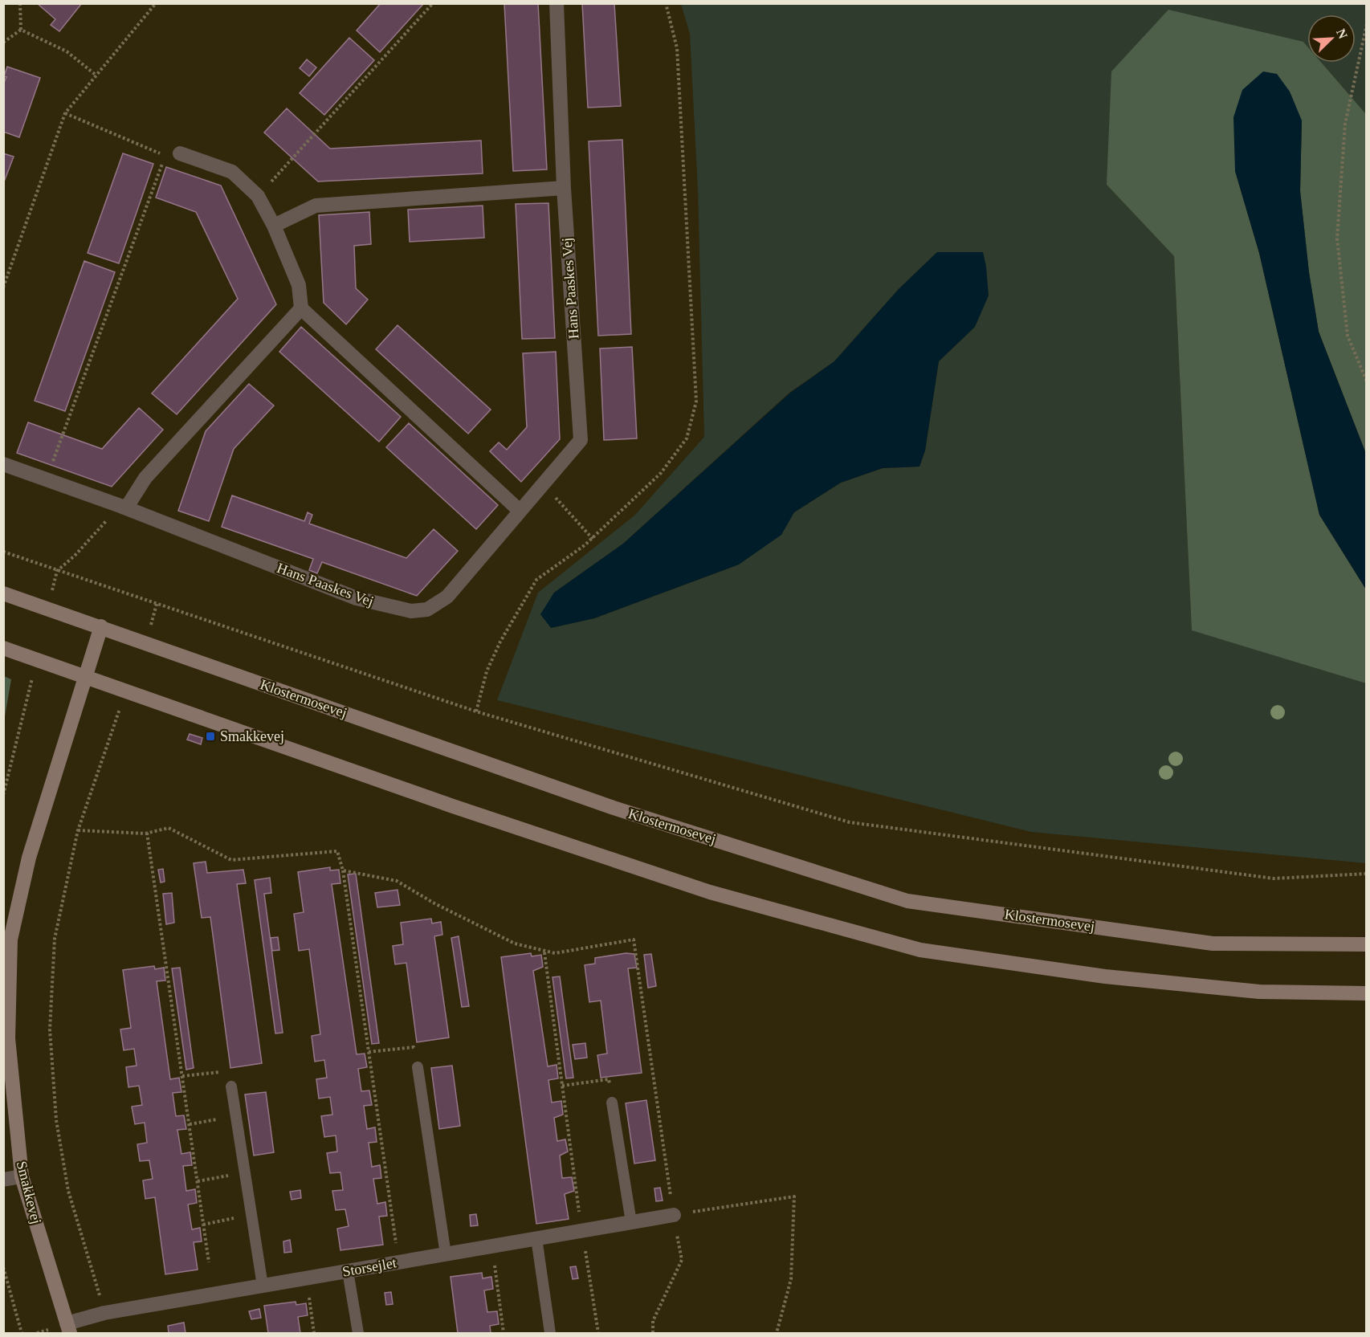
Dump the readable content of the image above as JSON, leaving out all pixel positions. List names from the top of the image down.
{
  "streets": {
    "main road": ["Klostermosevej", "Smakkevej"],
    "street": ["Hans Paaskes Vej", "Storsejlet"]
  },
  "crossings": [
    ["Klostermosevej", "Smakkevej"],
    ["Smakkevej", "Storsejlet"]
  ],
  "places": {
    "transit": ["Smakkevej"]
  },
  "north": "top right"
}
